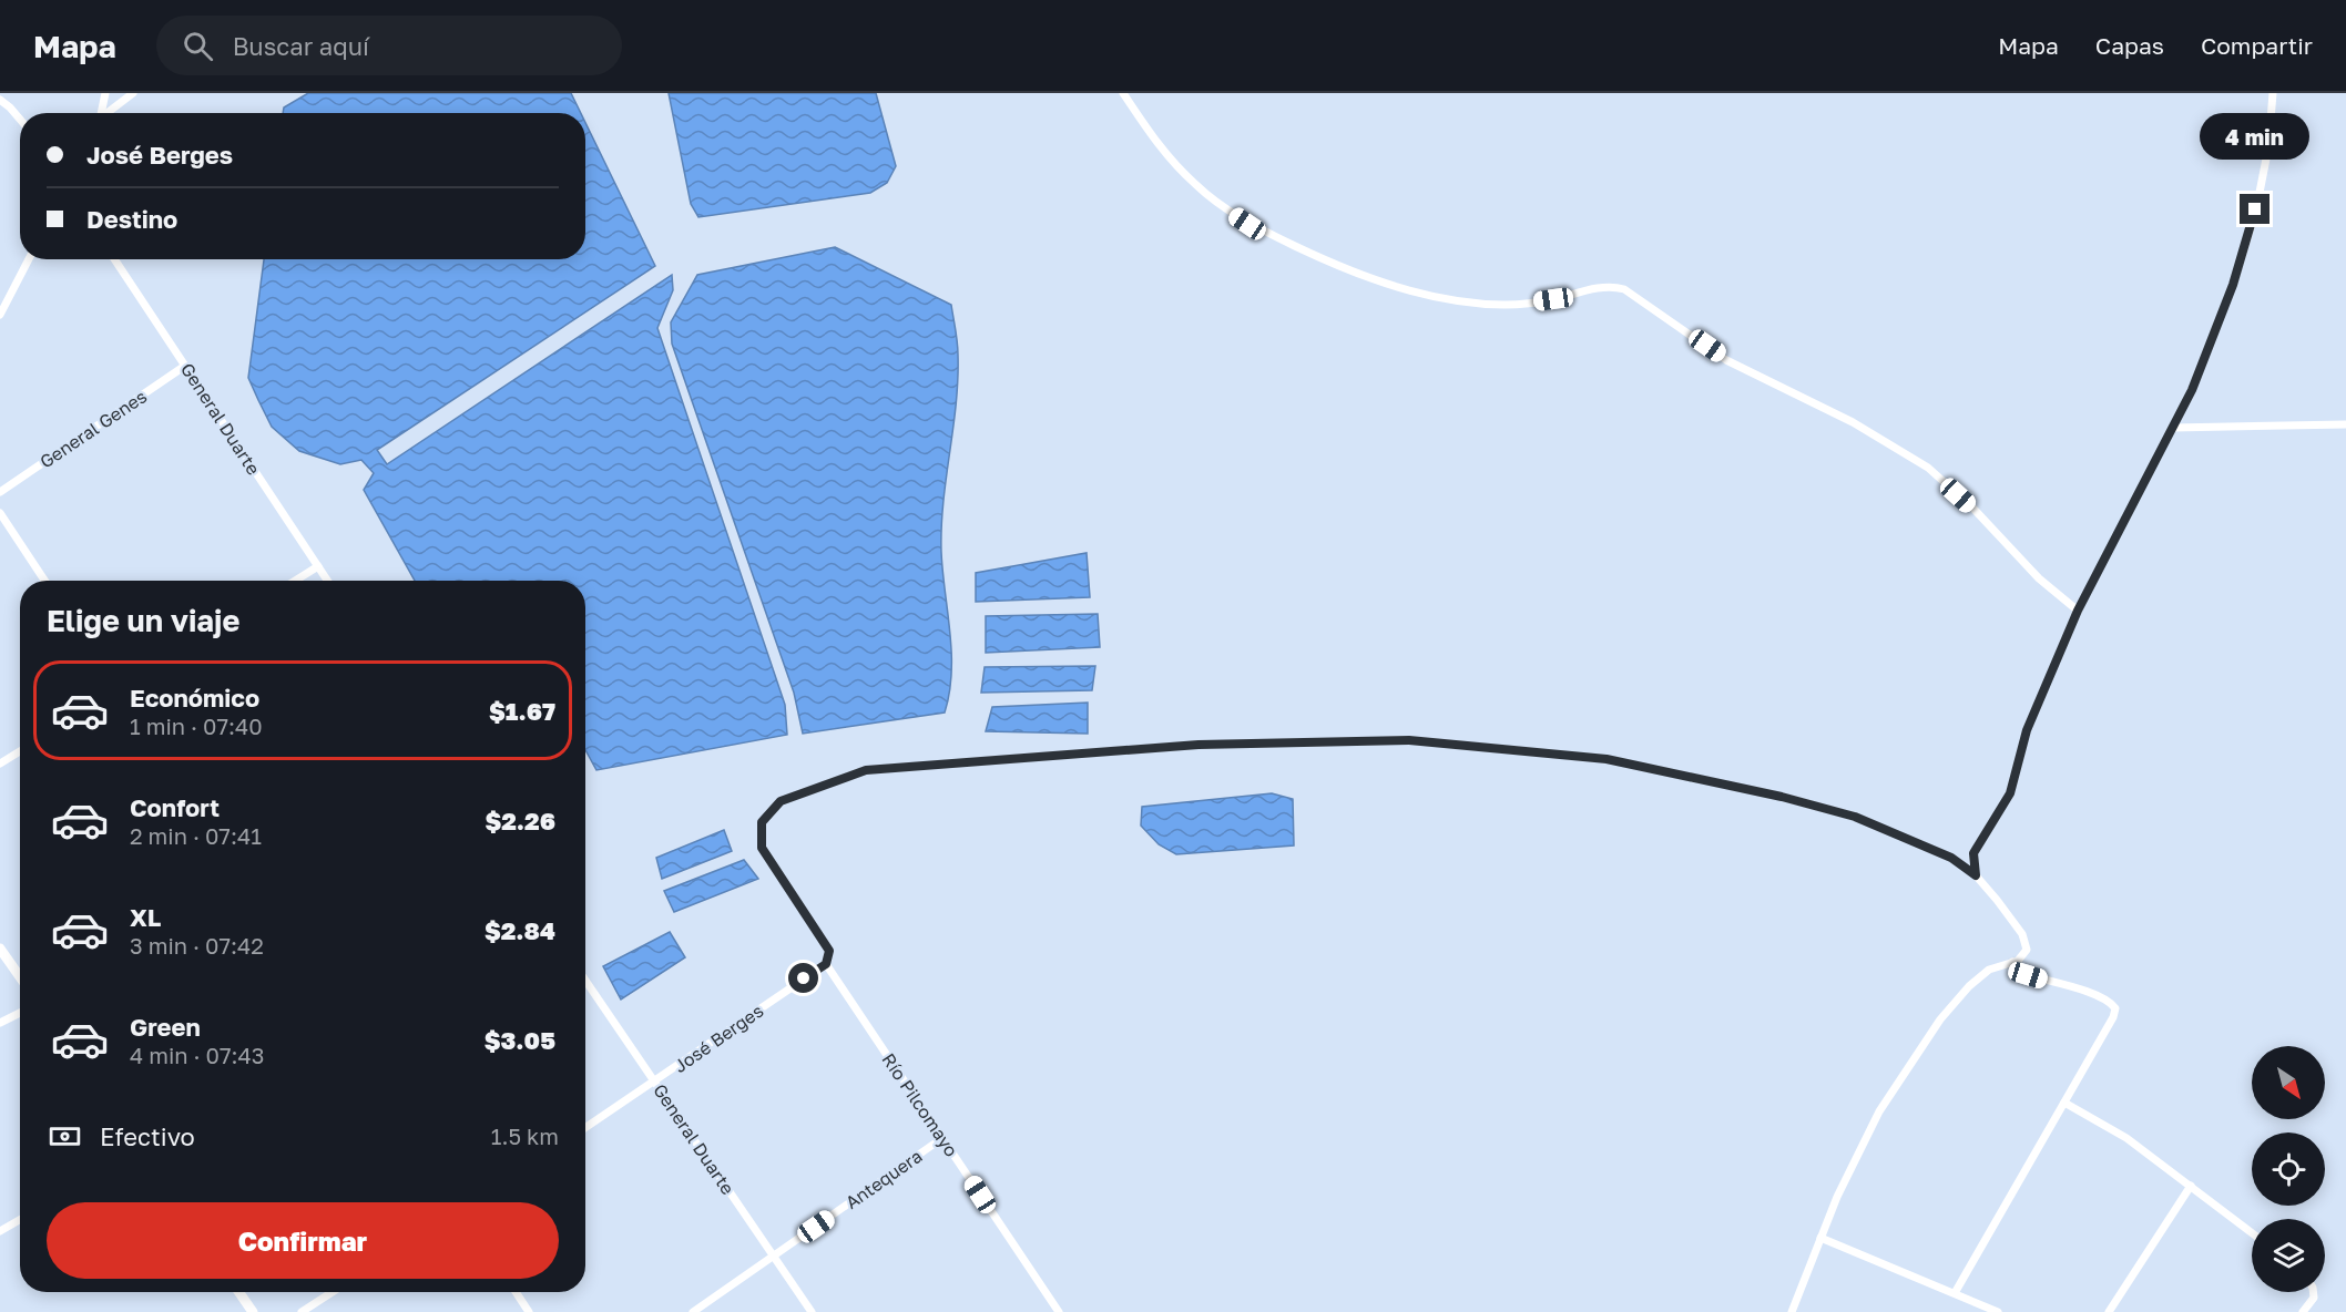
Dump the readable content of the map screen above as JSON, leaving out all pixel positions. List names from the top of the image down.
{
  "streets": {
    "street": [
      "General Duarte",
      "General Genes",
      "José Berges",
      "Río Pilcomayo",
      "Antequera"
    ]
  },
  "crossings": [
    ["General Duarte", "General Genes"],
    ["General Duarte", "José Berges"],
    ["General Duarte", "Antequera"],
    ["José Berges", "Río Pilcomayo"],
    ["Río Pilcomayo", "Antequera"]
  ],
  "north": "bottom right",
  "page": {
    "header": "Mapa",
    "search": "Buscar aquí",
    "nav": ["Mapa", "Capas", "Compartir"],
    "bubble": "4 min",
    "banner": ["José Berges", "Destino"],
    "heading": "Elige un viaje",
    "list": [
      {
        "name": "Económico",
        "note": "1 min · 07:40",
        "value": "$1.67"
      },
      {
        "name": "Confort",
        "note": "2 min · 07:41",
        "value": "$2.26"
      },
      {
        "name": "XL",
        "note": "3 min · 07:42",
        "value": "$2.84"
      },
      {
        "name": "Green",
        "note": "4 min · 07:43",
        "value": "$3.05"
      }
    ],
    "pay": ["Efectivo", "1.5 km"],
    "buttons": "Confirmar"
  }
}
